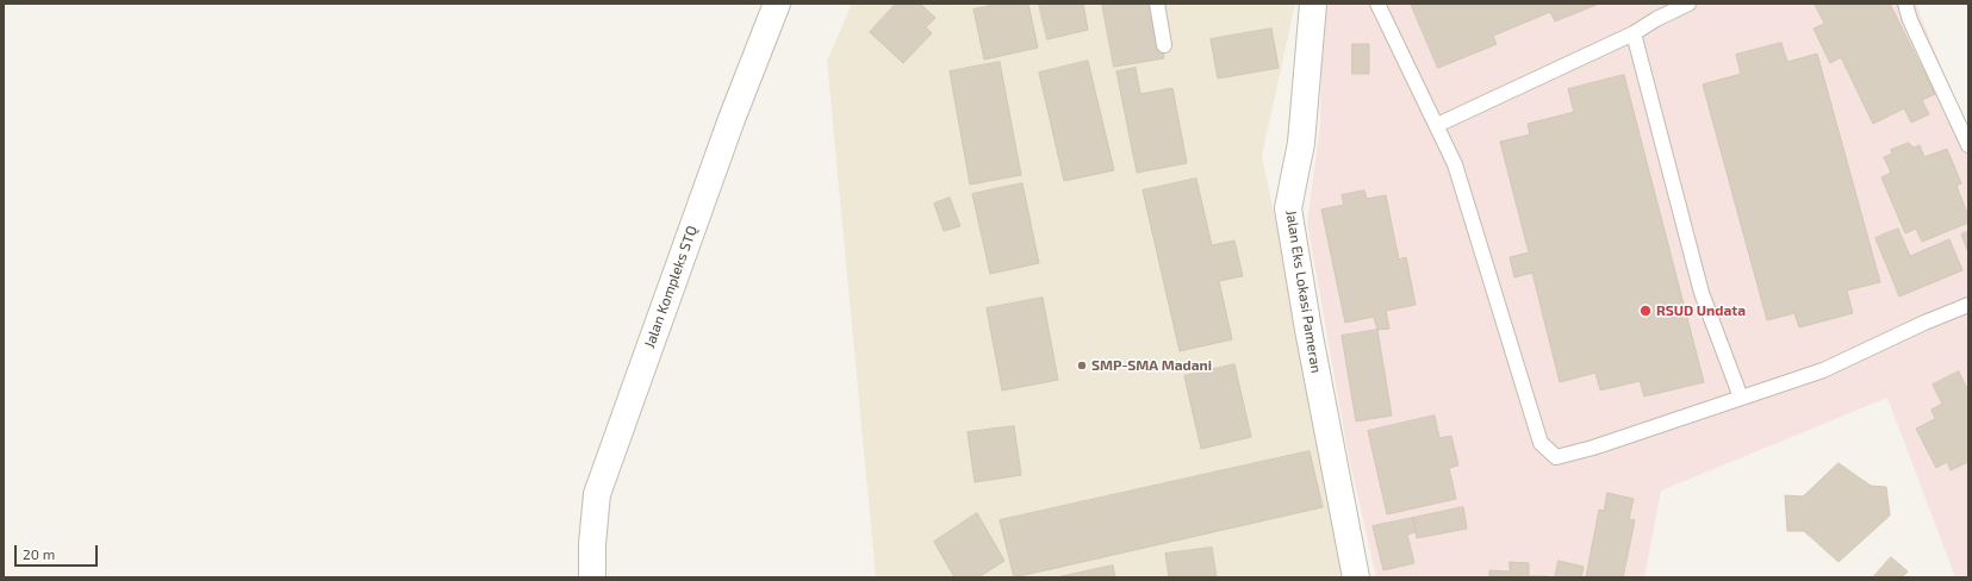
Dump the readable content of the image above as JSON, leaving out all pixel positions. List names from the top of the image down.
{
  "streets": {
    "street": ["Jalan Kompleks STQ", "Jalan Eks Lokasi Pameran"]
  },
  "places": ["RSUD Undata", "SMP-SMA Madani"],
  "scale_bar": "20 m"
}
